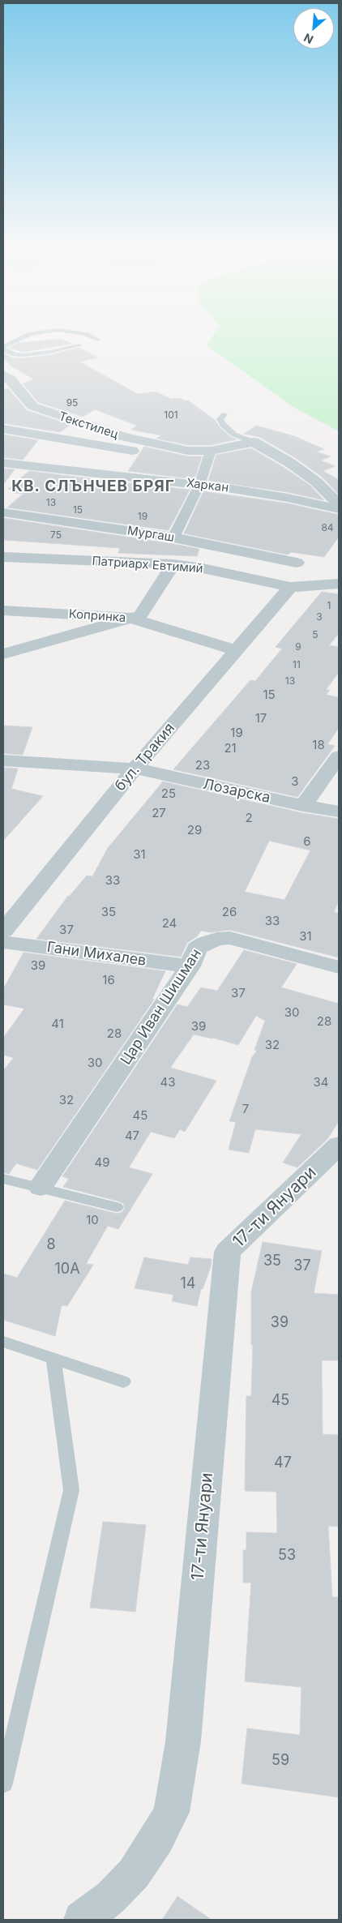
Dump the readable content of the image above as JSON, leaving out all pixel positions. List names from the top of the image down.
{
  "streets": {
    "street": [
      "Текстилец",
      "Харкан",
      "Мургаш",
      "Патриарх Евтимий",
      "Копринка",
      "бул. Тракия",
      "Лозарска",
      "Гани Михалев",
      "Цар Иван Шишман",
      "17-ти Януари"
    ]
  },
  "crossings": [
    ["Патриарх Евтимий", "бул. Тракия"],
    ["Копринка", "бул. Тракия"],
    ["бул. Тракия", "Лозарска"],
    ["Гани Михалев", "Цар Иван Шишман"]
  ],
  "districts": ["КВ. СЛЪНЧЕВ БРЯГ"],
  "house_numbers": [
    "95",
    "101",
    "13",
    "15",
    "19",
    "84",
    "75",
    "1",
    "3",
    "5",
    "9",
    "11",
    "13",
    "15",
    "17",
    "19",
    "18",
    "21",
    "23",
    "3",
    "25",
    "27",
    "2",
    "29",
    "6",
    "31",
    "33",
    "35",
    "26",
    "33",
    "24",
    "37",
    "31",
    "39",
    "16",
    "37",
    "30",
    "28",
    "41",
    "39",
    "28",
    "32",
    "30",
    "43",
    "34",
    "32",
    "7",
    "45",
    "47",
    "49",
    "10",
    "8",
    "35",
    "37",
    "10А",
    "14",
    "39",
    "45",
    "47",
    "53",
    "59"
  ],
  "north": "bottom left"
}
